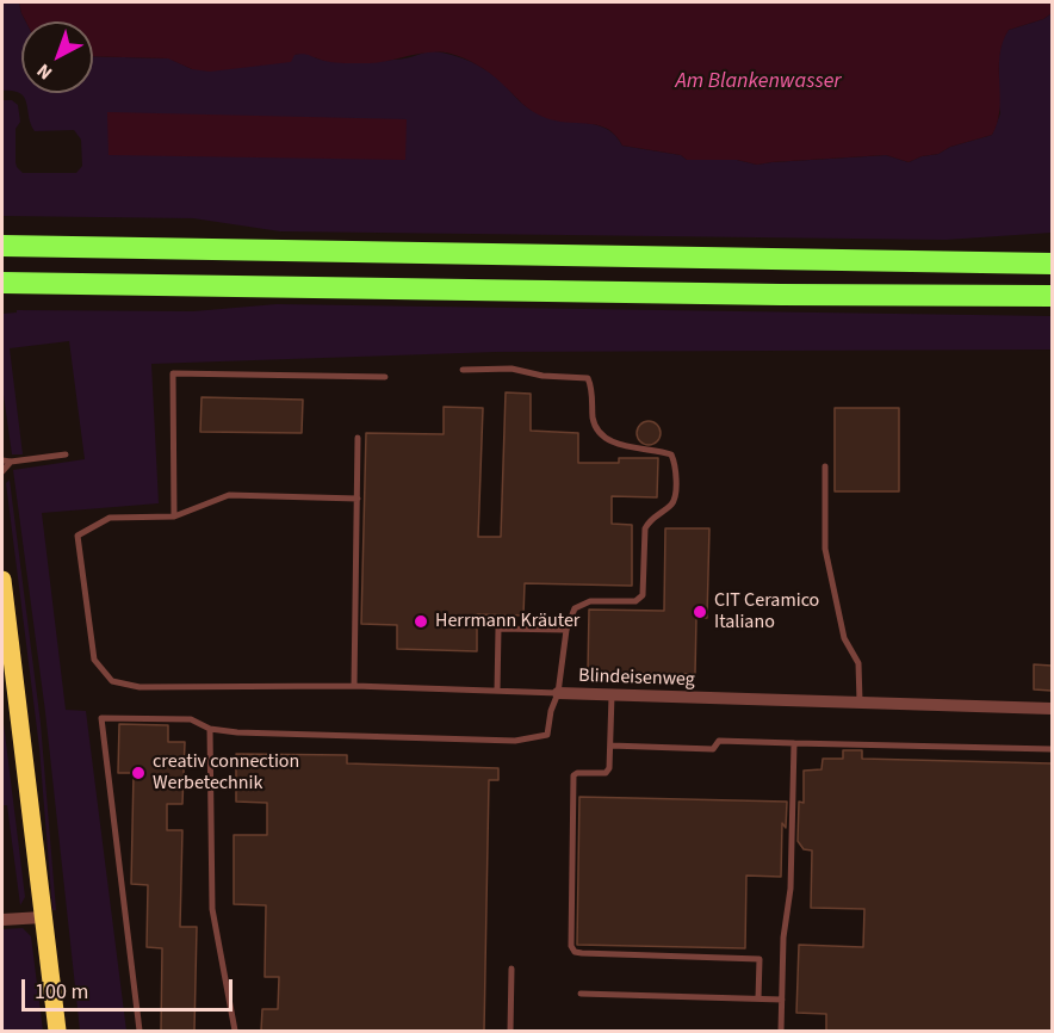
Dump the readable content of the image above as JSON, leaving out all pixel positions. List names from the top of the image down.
{
  "streets": {
    "street": ["Blindeisenweg"]
  },
  "water": ["Am Blankenwasser"],
  "places": ["CIT Ceramico Italiano", "Herrmann Kräuter", "creativ connection Werbetechnik"],
  "scale_bar": "100 m",
  "north": "bottom left"
}
